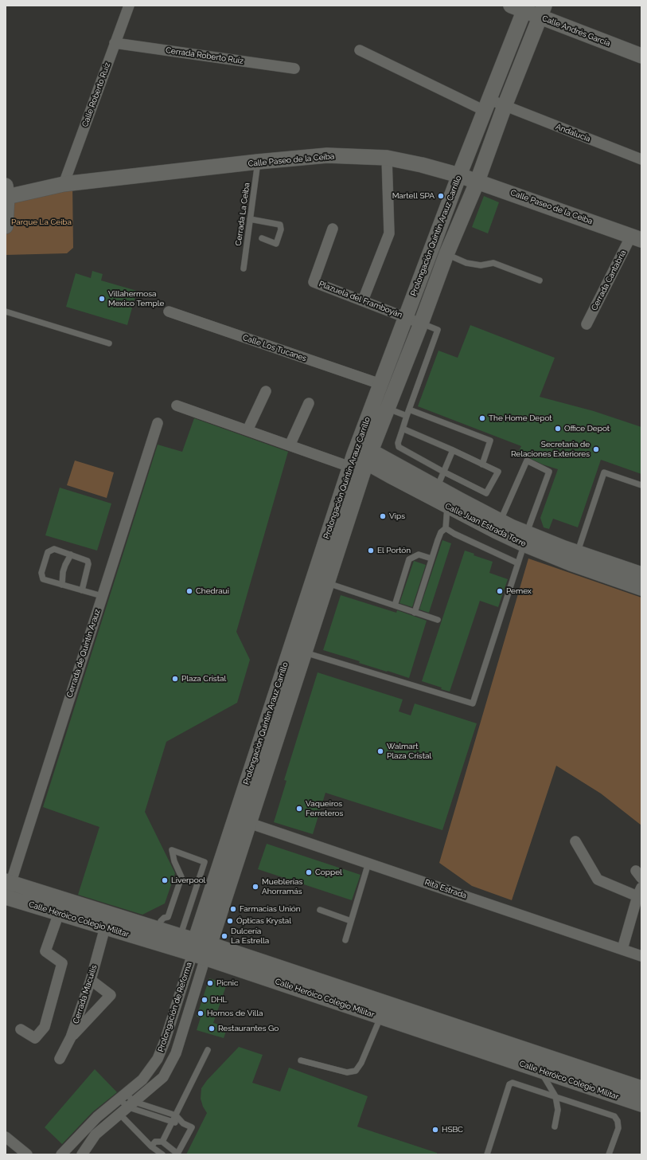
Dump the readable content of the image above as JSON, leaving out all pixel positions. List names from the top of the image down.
{
  "streets": {
    "street": [
      "Calle Andrés García",
      "Cerrada Roberto Ruíz",
      "Calle Roberto Ruíz",
      "Andalucía",
      "Calle Paseo de la Ceiba",
      "Prolongación Quintín Arauz Carrillo",
      "Cerrada Cantabria",
      "Plazuela del Framboyán",
      "Calle Los Tucanes",
      "Calle Juan Estrada Torre",
      "Cerrada de Quintín Arauz",
      "Rita Estrada",
      "Calle Heróico Colegio Militar",
      "Cerrada Macuilis",
      "Prolongación de Reforma"
    ],
    "lane": ["Cerrada La Ceiba"]
  },
  "crossings": [
    ["Calle Andrés García", "Prolongación Quintín Arauz Carrillo"],
    ["Cerrada Roberto Ruíz", "Calle Roberto Ruíz"],
    ["Calle Roberto Ruíz", "Calle Paseo de la Ceiba"],
    ["Andalucía", "Prolongación Quintín Arauz Carrillo"],
    ["Calle Paseo de la Ceiba", "Cerrada La Ceiba"],
    ["Calle Paseo de la Ceiba", "Prolongación Quintín Arauz Carrillo"],
    ["Calle Paseo de la Ceiba", "Cerrada Cantabria"],
    ["Prolongación Quintín Arauz Carrillo", "Plazuela del Framboyán"],
    ["Prolongación Quintín Arauz Carrillo", "Calle Los Tucanes"],
    ["Prolongación Quintín Arauz Carrillo", "Calle Juan Estrada Torre"],
    ["Prolongación Quintín Arauz Carrillo", "Rita Estrada"],
    ["Prolongación Quintín Arauz Carrillo", "Calle Heróico Colegio Militar"],
    ["Prolongación Quintín Arauz Carrillo", "Prolongación de Reforma"],
    ["Cerrada de Quintín Arauz", "Calle Heróico Colegio Militar"],
    ["Calle Heróico Colegio Militar", "Cerrada Macuilis"],
    ["Calle Heróico Colegio Militar", "Prolongación de Reforma"]
  ],
  "parks": ["Parque La Ceiba"],
  "places": [
    "Martell SPA",
    "Villahermosa Mexico Temple",
    "The Home Depot",
    "Office Depot",
    "Secretaría de Relaciones Exteriores",
    "Vips",
    "El Portón",
    "Chedraui",
    "Pemex",
    "Plaza Cristal",
    "Walmart Plaza Cristal",
    "Vaqueiros Ferreteros",
    "Coppel",
    "Liverpool",
    "Mueblerías Ahorramás",
    "Farmacias Unión",
    "Ópticas Krystal",
    "Dulcería La Estrella",
    "Picnic",
    "DHL",
    "Hornos de Villa",
    "Restaurantes Go",
    "HSBC"
  ]
}
